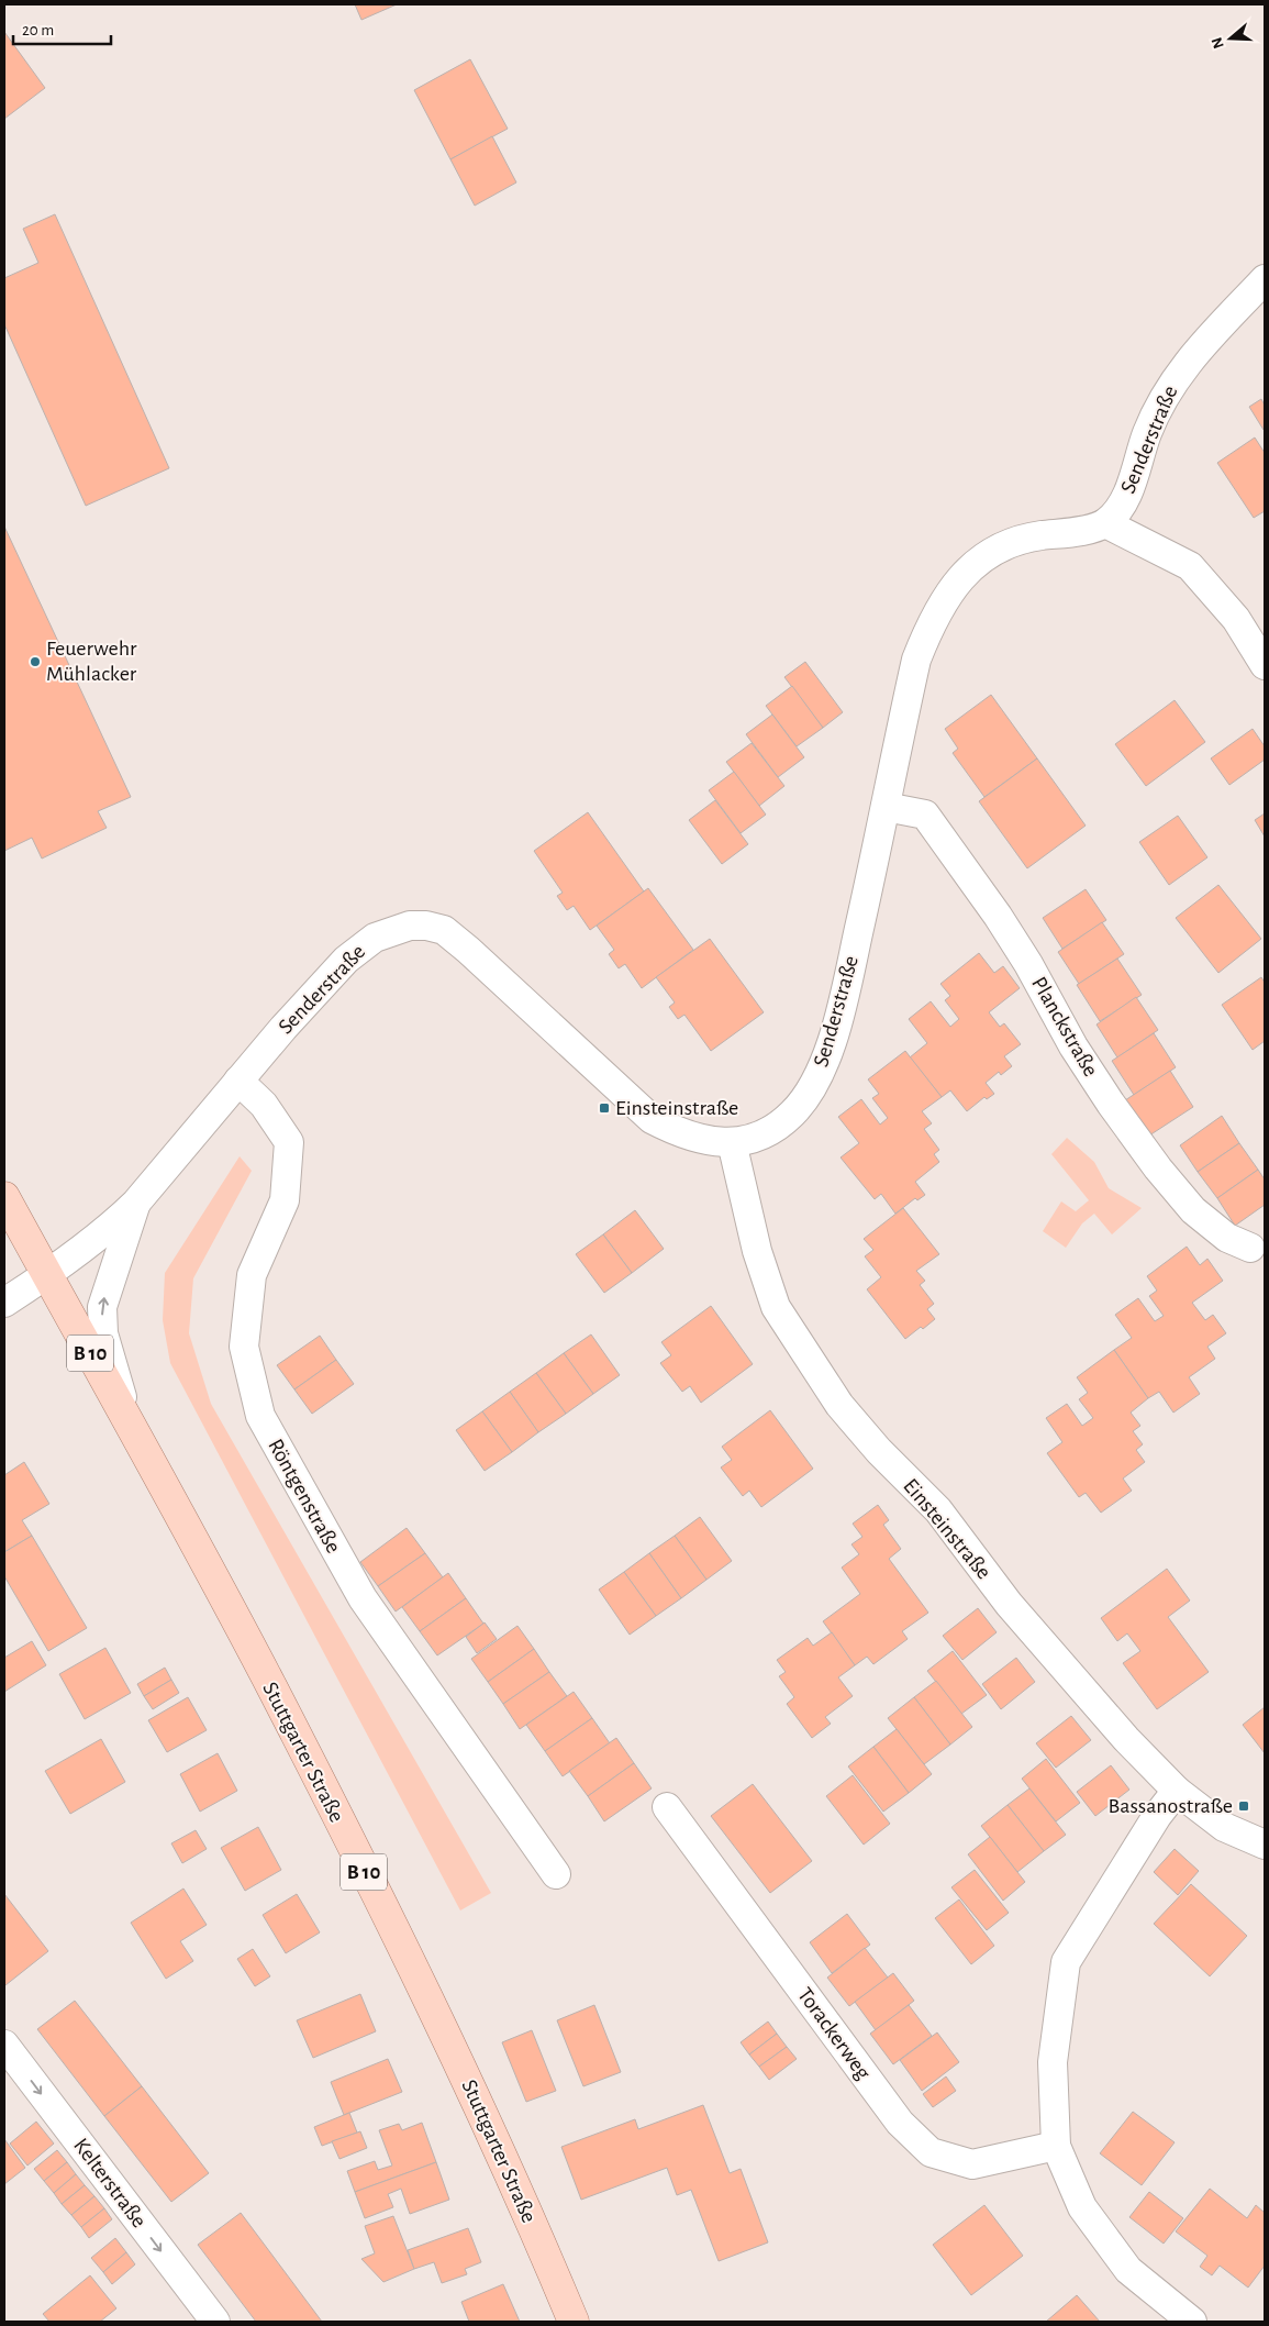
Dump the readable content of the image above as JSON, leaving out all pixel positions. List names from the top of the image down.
{
  "streets": {
    "main road": ["B 10", "Stuttgarter Straße"],
    "street": [
      "Senderstraße",
      "Planckstraße",
      "Röntgenstraße",
      "Einsteinstraße",
      "Torackerweg",
      "Kelterstraße"
    ]
  },
  "crossings": [
    ["Senderstraße", "Planckstraße"],
    ["Senderstraße", "Röntgenstraße"],
    ["Senderstraße", "Einsteinstraße"],
    ["Senderstraße", "Stuttgarter Straße"]
  ],
  "one_way": ["Kelterstraße"],
  "places": {
    "other": ["Feuerwehr Mühlacker"],
    "transit": ["Einsteinstraße", "Bassanostraße"]
  },
  "scale_bar": "20 m",
  "north": "left"
}
